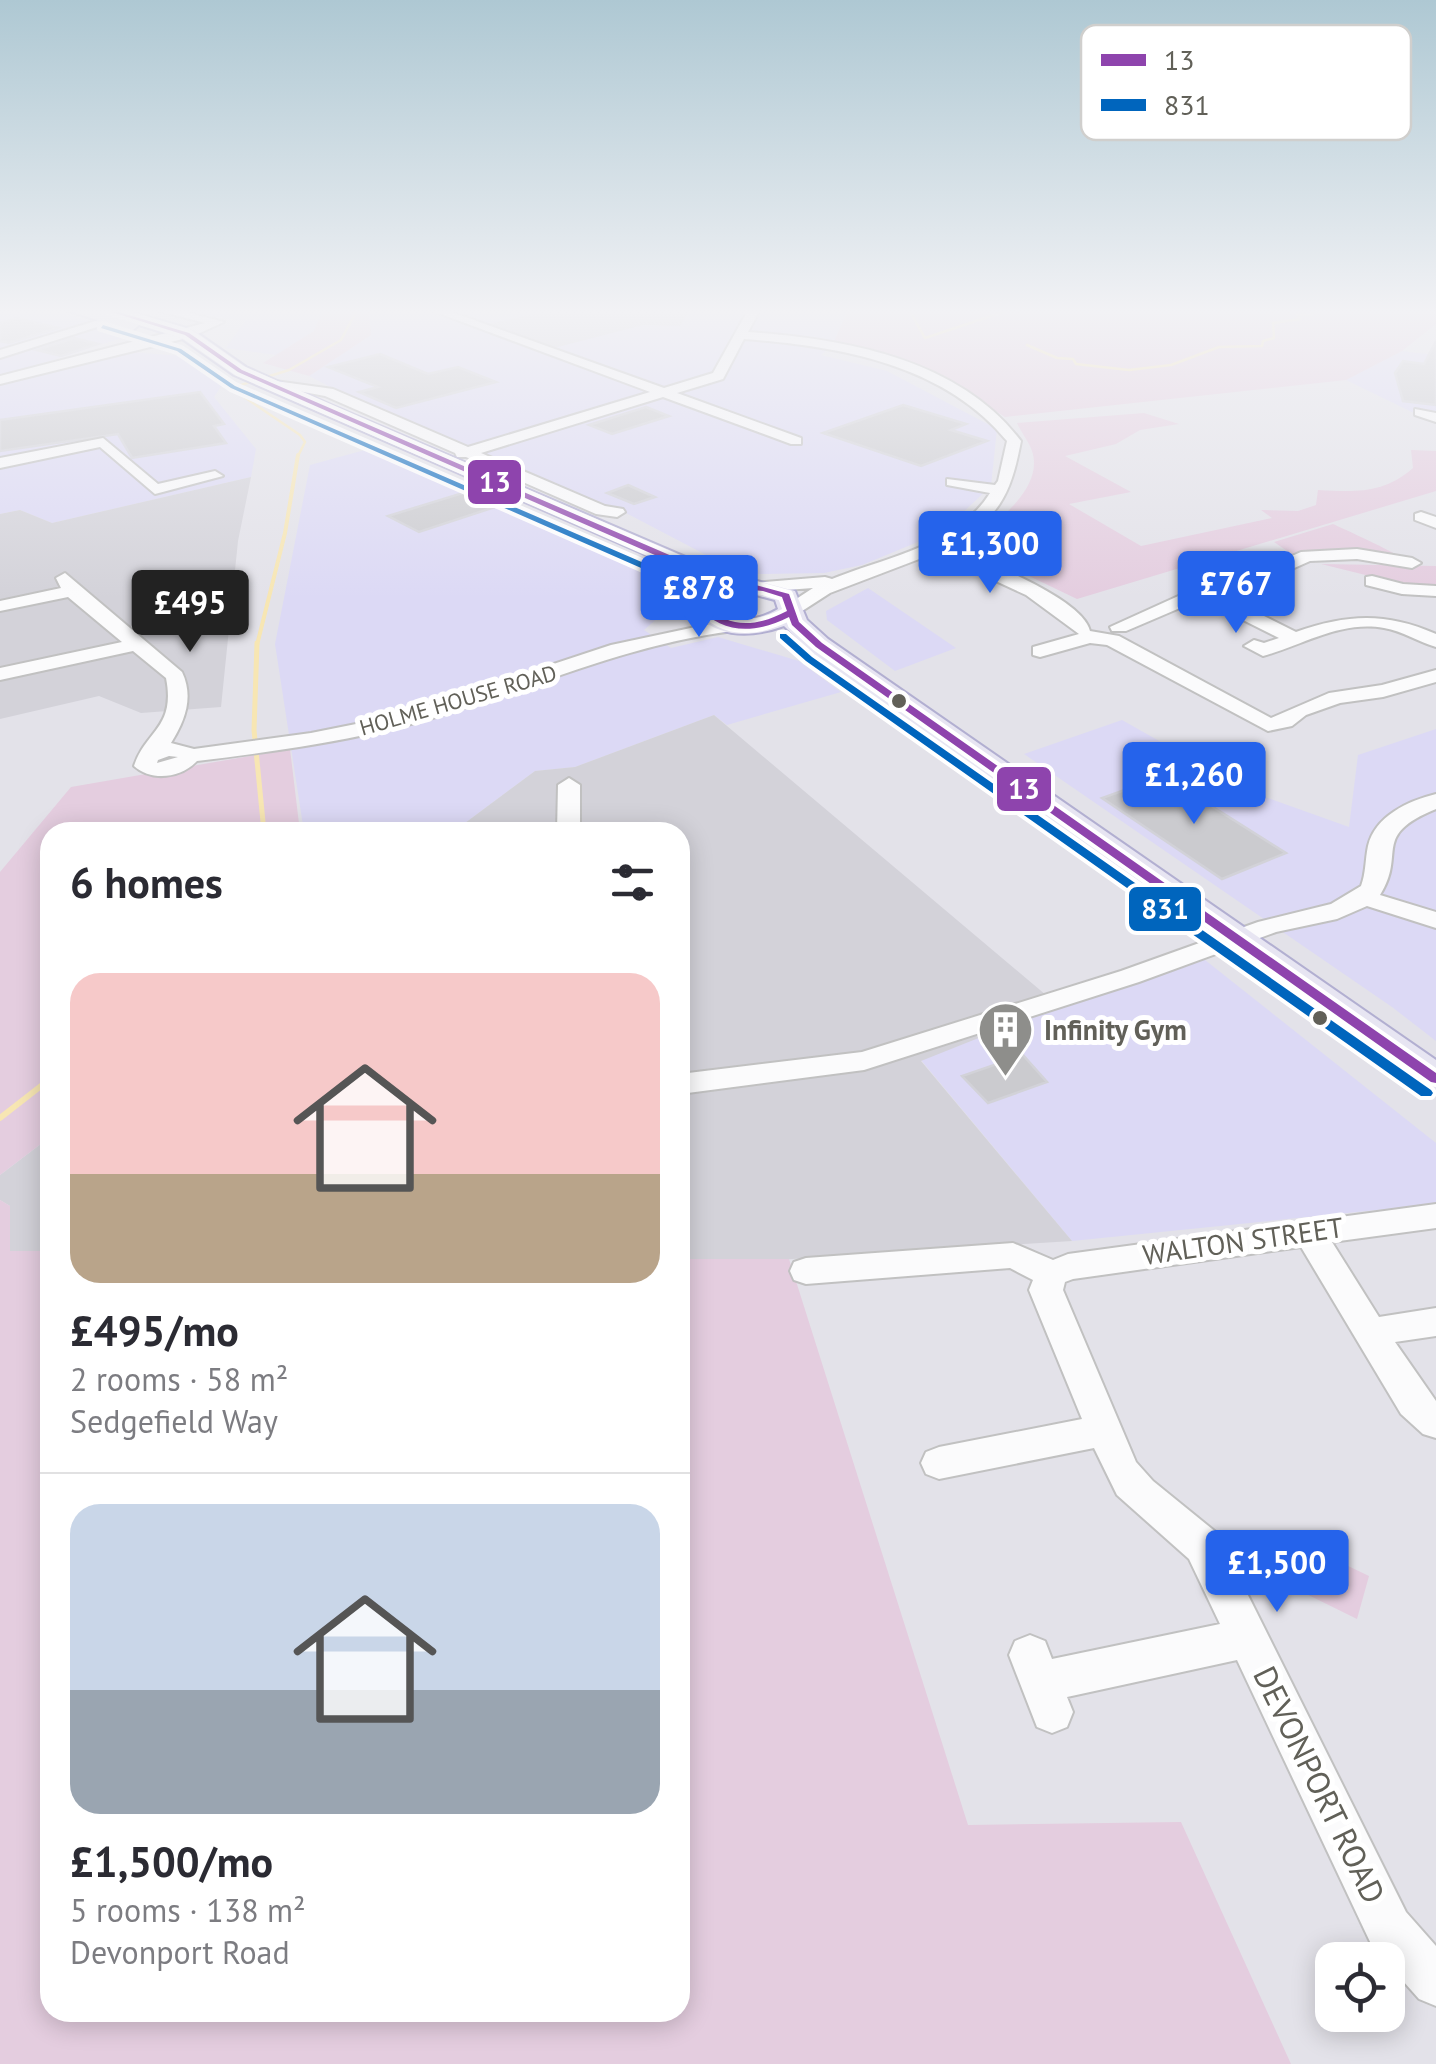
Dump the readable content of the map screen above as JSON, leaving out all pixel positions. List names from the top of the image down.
{
  "streets": {
    "street": ["HOLME HOUSE ROAD", "WALTON STREET", "DEVONPORT ROAD"]
  },
  "crossings": [
    ["WALTON STREET", "DEVONPORT ROAD"]
  ],
  "places": {
    "building": ["Infinity Gym"]
  },
  "lines": ["transit line 13", "transit line 831"],
  "legend": ["13", "831"],
  "page": {
    "price": [
      "£1,300",
      "£767",
      "£878",
      "£495",
      "£1,260",
      "£1,500"
    ],
    "heading": "6 homes",
    "list": [
      {
        "name": "£495/mo",
        "note": "2 rooms · 58 m² · Sedgefield Way"
      },
      {
        "name": "£1,500/mo",
        "note": "5 rooms · 138 m² · Devonport Road"
      }
    ]
  }
}
